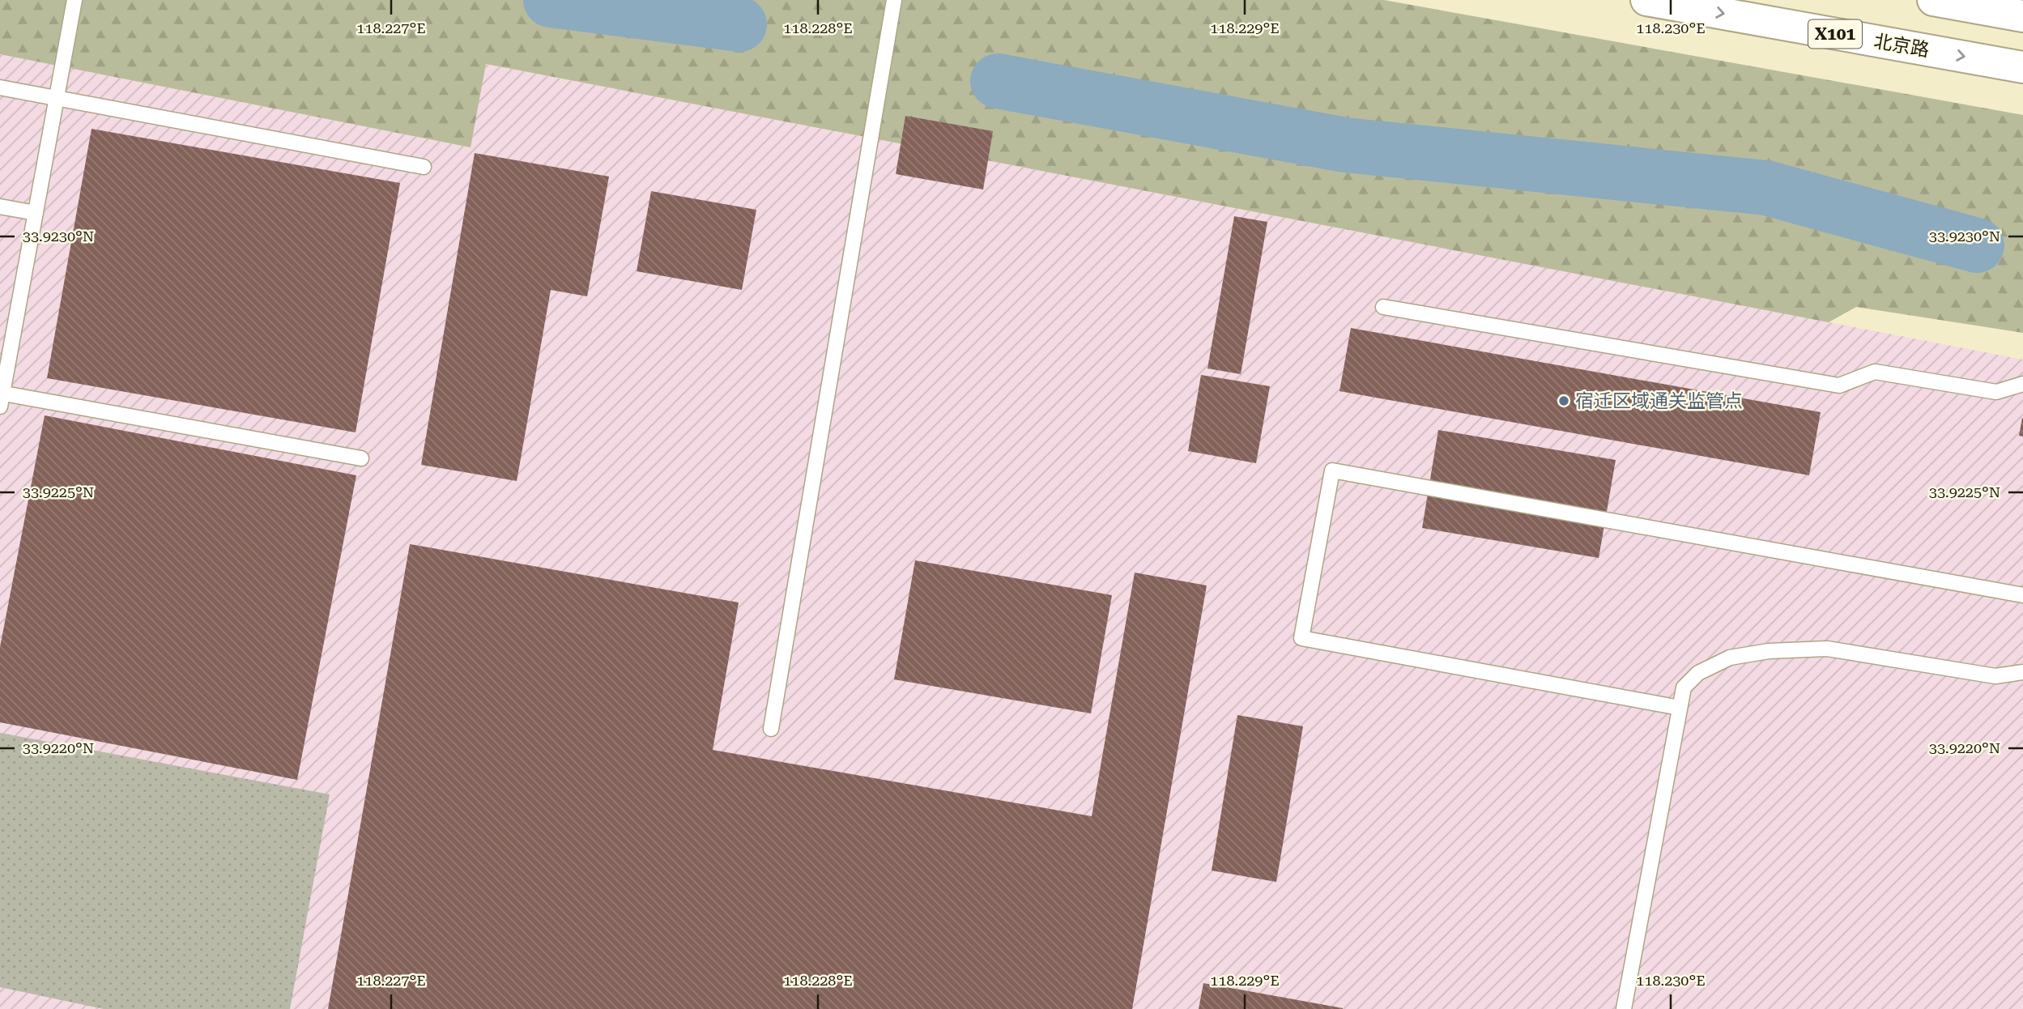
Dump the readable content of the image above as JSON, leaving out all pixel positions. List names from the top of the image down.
{
  "streets": {
    "main road": ["X101", "北京路"]
  },
  "one_way": ["北京路"],
  "places": ["宿迁区域通关监管点"],
  "coordinates": [
    "118.227°E",
    "118.228°E",
    "118.229°E",
    "118.230°E",
    "33.9230°N",
    "33.9225°N",
    "33.9220°N"
  ]
}
